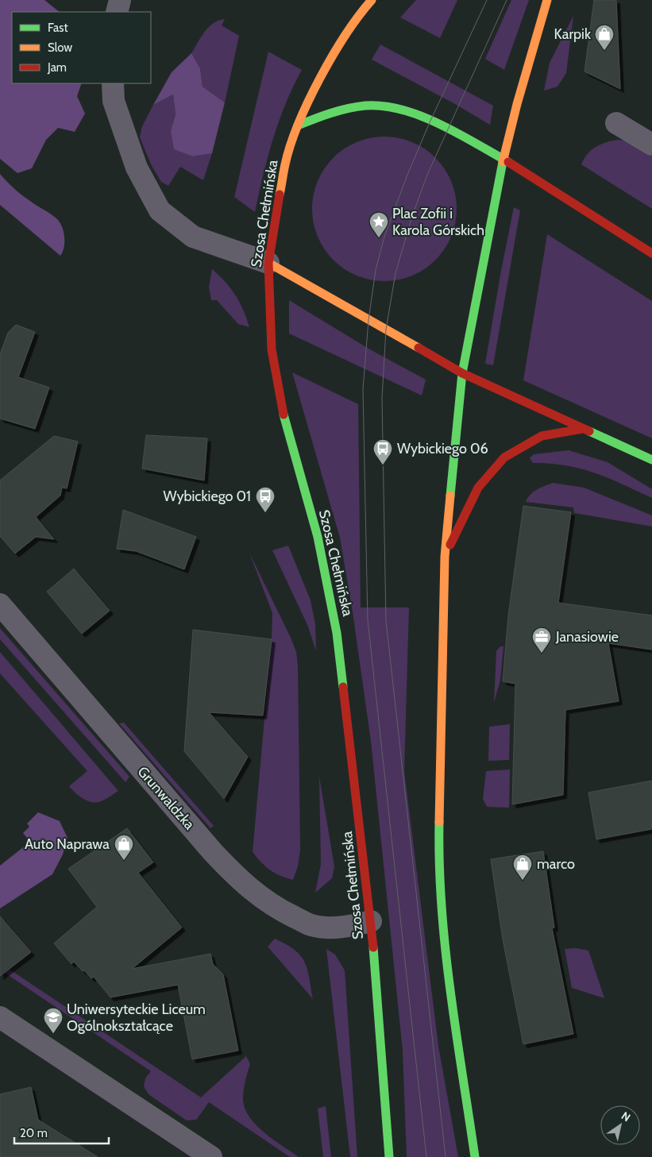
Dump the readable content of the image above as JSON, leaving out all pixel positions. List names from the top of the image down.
{
  "streets": {
    "main road": ["Szosa Chełmińska"],
    "street": ["Grunwaldzka"]
  },
  "crossings": [
    ["Szosa Chełmińska", "Grunwaldzka"]
  ],
  "places": {
    "shop": ["Karpik", "Auto Naprawa", "marco"],
    "place": ["Plac Zofii i Karola Górskich"],
    "bus stop": ["Wybickiego 06", "Wybickiego 01"],
    "office": ["Janasiowie"],
    "school or university": ["Uniwersyteckie Liceum Ogólnokształcące"]
  },
  "legend": ["Fast", "Slow", "Jam"],
  "scale_bar": "20 m",
  "north": "top right"
}
